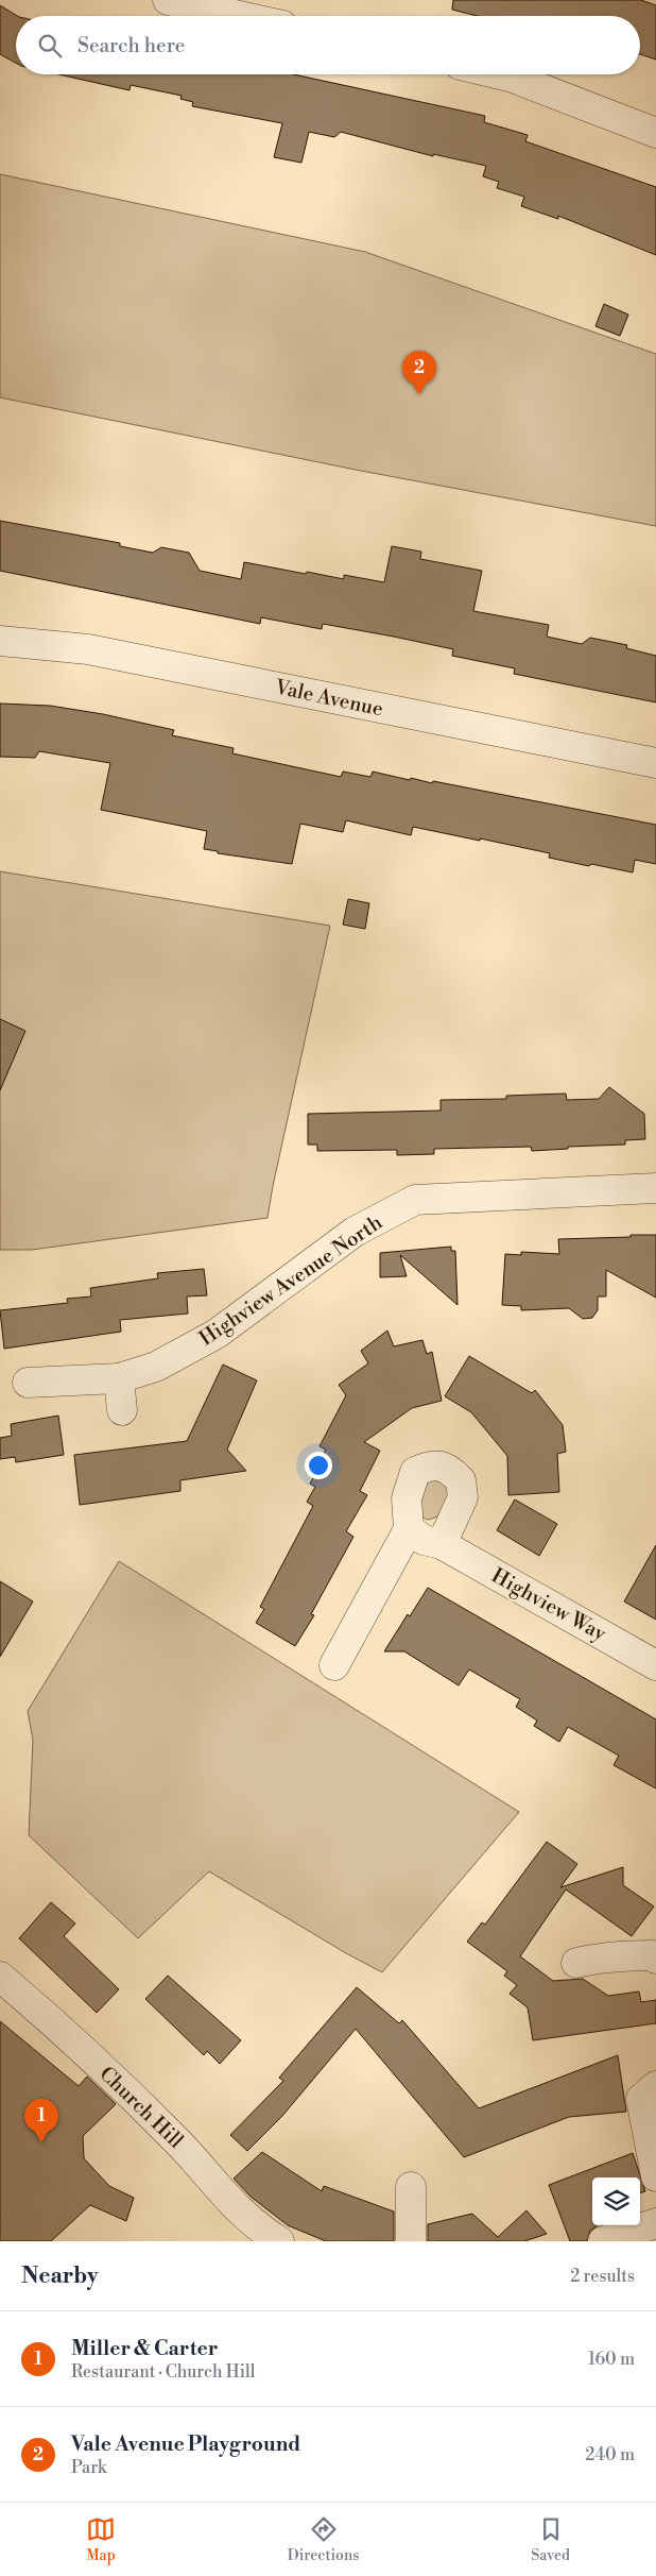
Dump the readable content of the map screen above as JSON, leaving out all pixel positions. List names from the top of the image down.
{
  "streets": {
    "street": [
      "Vale Avenue",
      "Highview Avenue North",
      "Highview Way",
      "Church Hill"
    ]
  },
  "page": {
    "search": "Search here",
    "pins": ["2", "1"],
    "heading": ["Nearby", "2 results"],
    "list": [
      {
        "mark": "1",
        "name": "Miller & Carter",
        "note": "Restaurant · Church Hill",
        "value": "160 m"
      },
      {
        "mark": "2",
        "name": "Vale Avenue Playground",
        "note": "Park",
        "value": "240 m"
      }
    ],
    "nav": ["Map", "Directions", "Saved"]
  }
}
